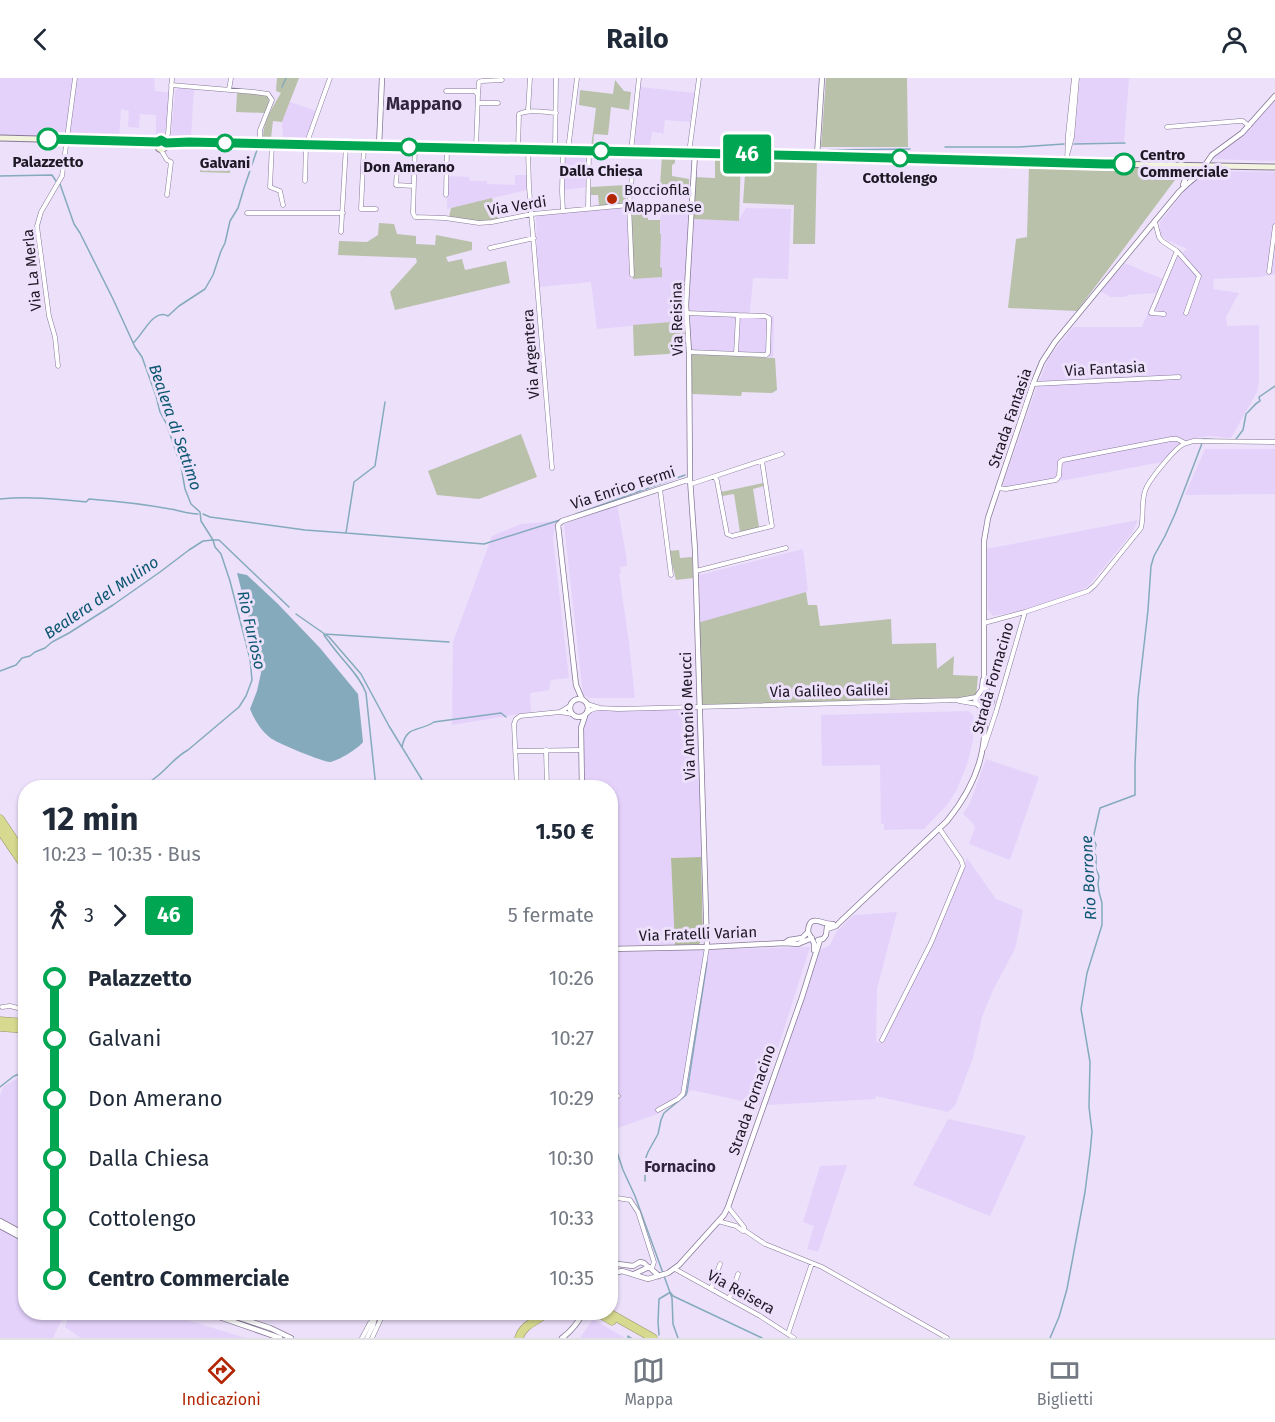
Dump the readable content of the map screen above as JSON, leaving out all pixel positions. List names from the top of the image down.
{
  "streets": {
    "street": [
      "Via Verdi",
      "Via La Merla",
      "Via Reisina",
      "Via Argentera",
      "Via Fantasia",
      "Strada Fantasia",
      "Via Enrico Fermi",
      "Strada Fornacino",
      "Via Galileo Galilei",
      "Via Antonio Meucci",
      "Via Fratelli Varian",
      "Via Reisera"
    ]
  },
  "crossings": [
    ["Via Verdi", "Via Reisina"],
    ["Via Verdi", "Via Argentera"],
    ["Via Reisina", "Via Enrico Fermi"],
    ["Via Reisina", "Via Antonio Meucci"],
    ["Via Fantasia", "Strada Fantasia"],
    ["Strada Fantasia", "Strada Fornacino"],
    ["Via Enrico Fermi", "Via Antonio Meucci"],
    ["Strada Fornacino", "Via Galileo Galilei"],
    ["Strada Fornacino", "Via Fratelli Varian"],
    ["Strada Fornacino", "Via Reisera"],
    ["Via Galileo Galilei", "Via Antonio Meucci"],
    ["Via Antonio Meucci", "Via Fratelli Varian"]
  ],
  "districts": ["Mappano", "Fornacino"],
  "water": [
    "Bealera di Settimo",
    "Bealera del Mulino",
    "Rio Furioso",
    "Rio Borrone"
  ],
  "places": [
    "Palazzetto",
    "Galvani",
    "Don Amerano",
    "Dalla Chiesa",
    "Cottolengo",
    "Centro Commerciale",
    "Bocciofila Mappanese"
  ],
  "lines": ["bus line 46"],
  "page": {
    "header": "Railo",
    "on_map": "46",
    "heading": ["12 min", "10:23 – 10:35 · Bus", "1.50 €"],
    "legs": ["3", "46", "5 fermate"],
    "list": [
      {
        "name": "Palazzetto",
        "value": "10:26"
      },
      {
        "name": "Galvani",
        "value": "10:27"
      },
      {
        "name": "Don Amerano",
        "value": "10:29"
      },
      {
        "name": "Dalla Chiesa",
        "value": "10:30"
      },
      {
        "name": "Cottolengo",
        "value": "10:33"
      },
      {
        "name": "Centro Commerciale",
        "value": "10:35"
      }
    ],
    "tabs": ["Indicazioni", "Mappa", "Biglietti"]
  }
}
